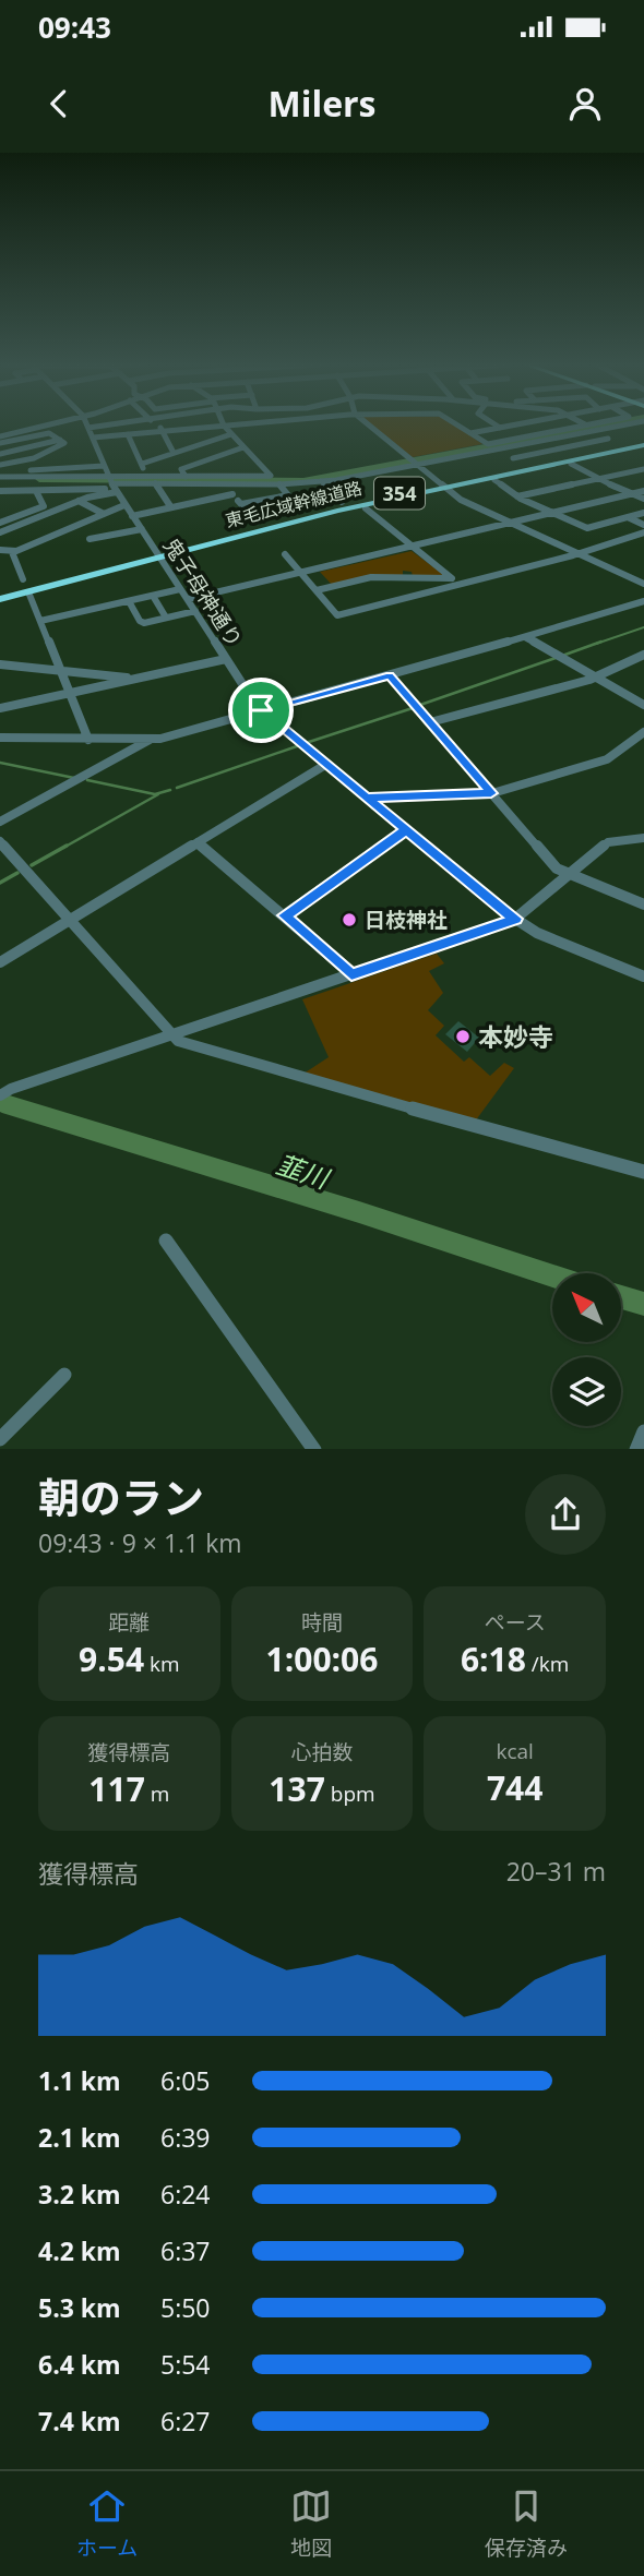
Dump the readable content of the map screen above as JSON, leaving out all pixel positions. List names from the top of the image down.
{
  "streets": {
    "highway": ["354", "東毛広域幹線道路"],
    "street": ["鬼子母神通り"]
  },
  "crossings": [
    ["東毛広域幹線道路", "鬼子母神通り"]
  ],
  "water": ["韮川"],
  "places": ["日枝神社", "本妙寺"],
  "north": "top left",
  "page": {
    "status": "09:43",
    "header": "Milers",
    "heading": ["朝のラン", "09:43 · 9 × 1.1 km"],
    "stats": [
      ["距離", "9.54 km"],
      ["時間", "1:00:06"],
      ["ペース", "6:18 /km"],
      ["獲得標高", "117 m"],
      ["心拍数", "137 bpm"],
      ["kcal", "744"]
    ],
    "chart": ["獲得標高", "20–31 m"],
    "list": [
      {
        "name": "1.1 km",
        "note": "6:05"
      },
      {
        "name": "2.1 km",
        "note": "6:39"
      },
      {
        "name": "3.2 km",
        "note": "6:24"
      },
      {
        "name": "4.2 km",
        "note": "6:37"
      },
      {
        "name": "5.3 km",
        "note": "5:50"
      },
      {
        "name": "6.4 km",
        "note": "5:54"
      },
      {
        "name": "7.4 km",
        "note": "6:27"
      }
    ],
    "tabs": ["ホーム", "地図", "保存済み"]
  }
}
